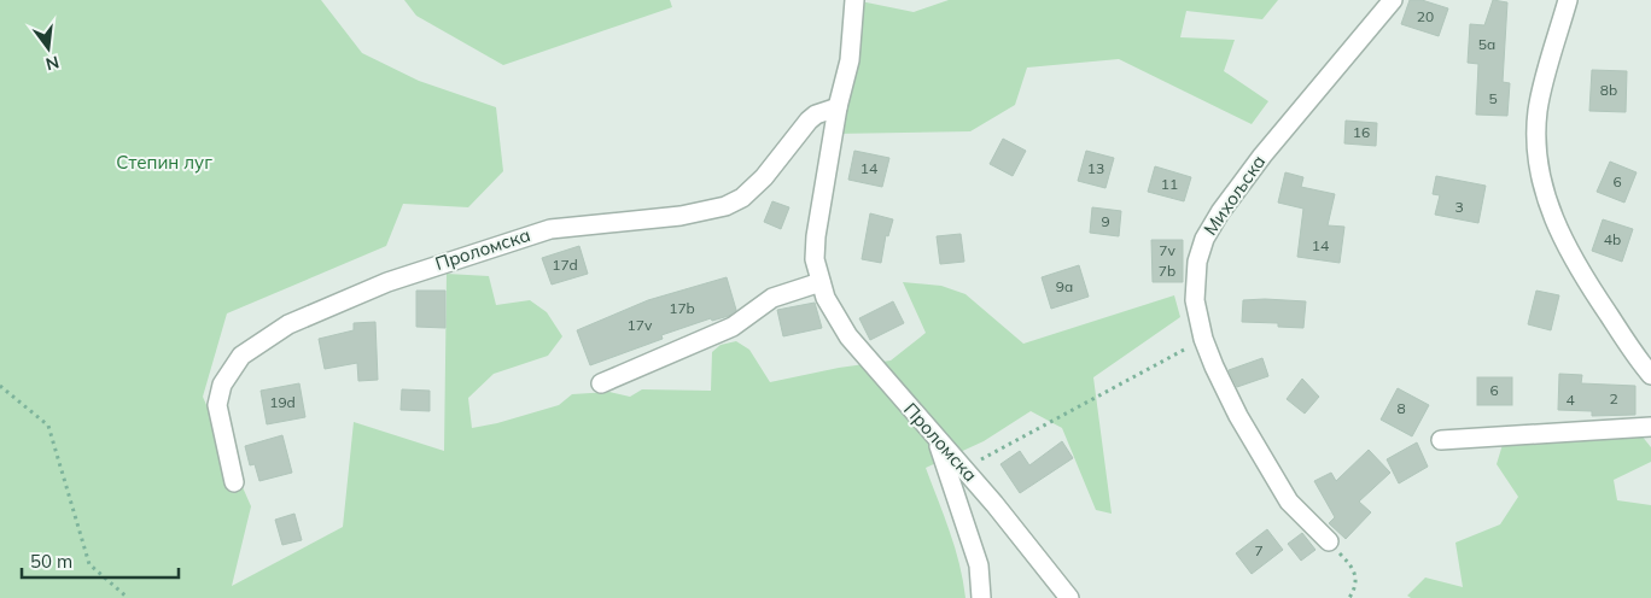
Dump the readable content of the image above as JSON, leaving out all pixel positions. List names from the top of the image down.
{
  "streets": {
    "street": ["Михољска", "Проломска"]
  },
  "parks": ["Степин луг"],
  "house_numbers": [
    "20",
    "5a",
    "8b",
    "5",
    "16",
    "14",
    "13",
    "6",
    "11",
    "3",
    "9",
    "4b",
    "14",
    "7v",
    "17d",
    "7b",
    "9a",
    "17b",
    "17v",
    "6",
    "2",
    "4",
    "19d",
    "8",
    "7"
  ],
  "scale_bar": "50 m",
  "north": "bottom"
}
